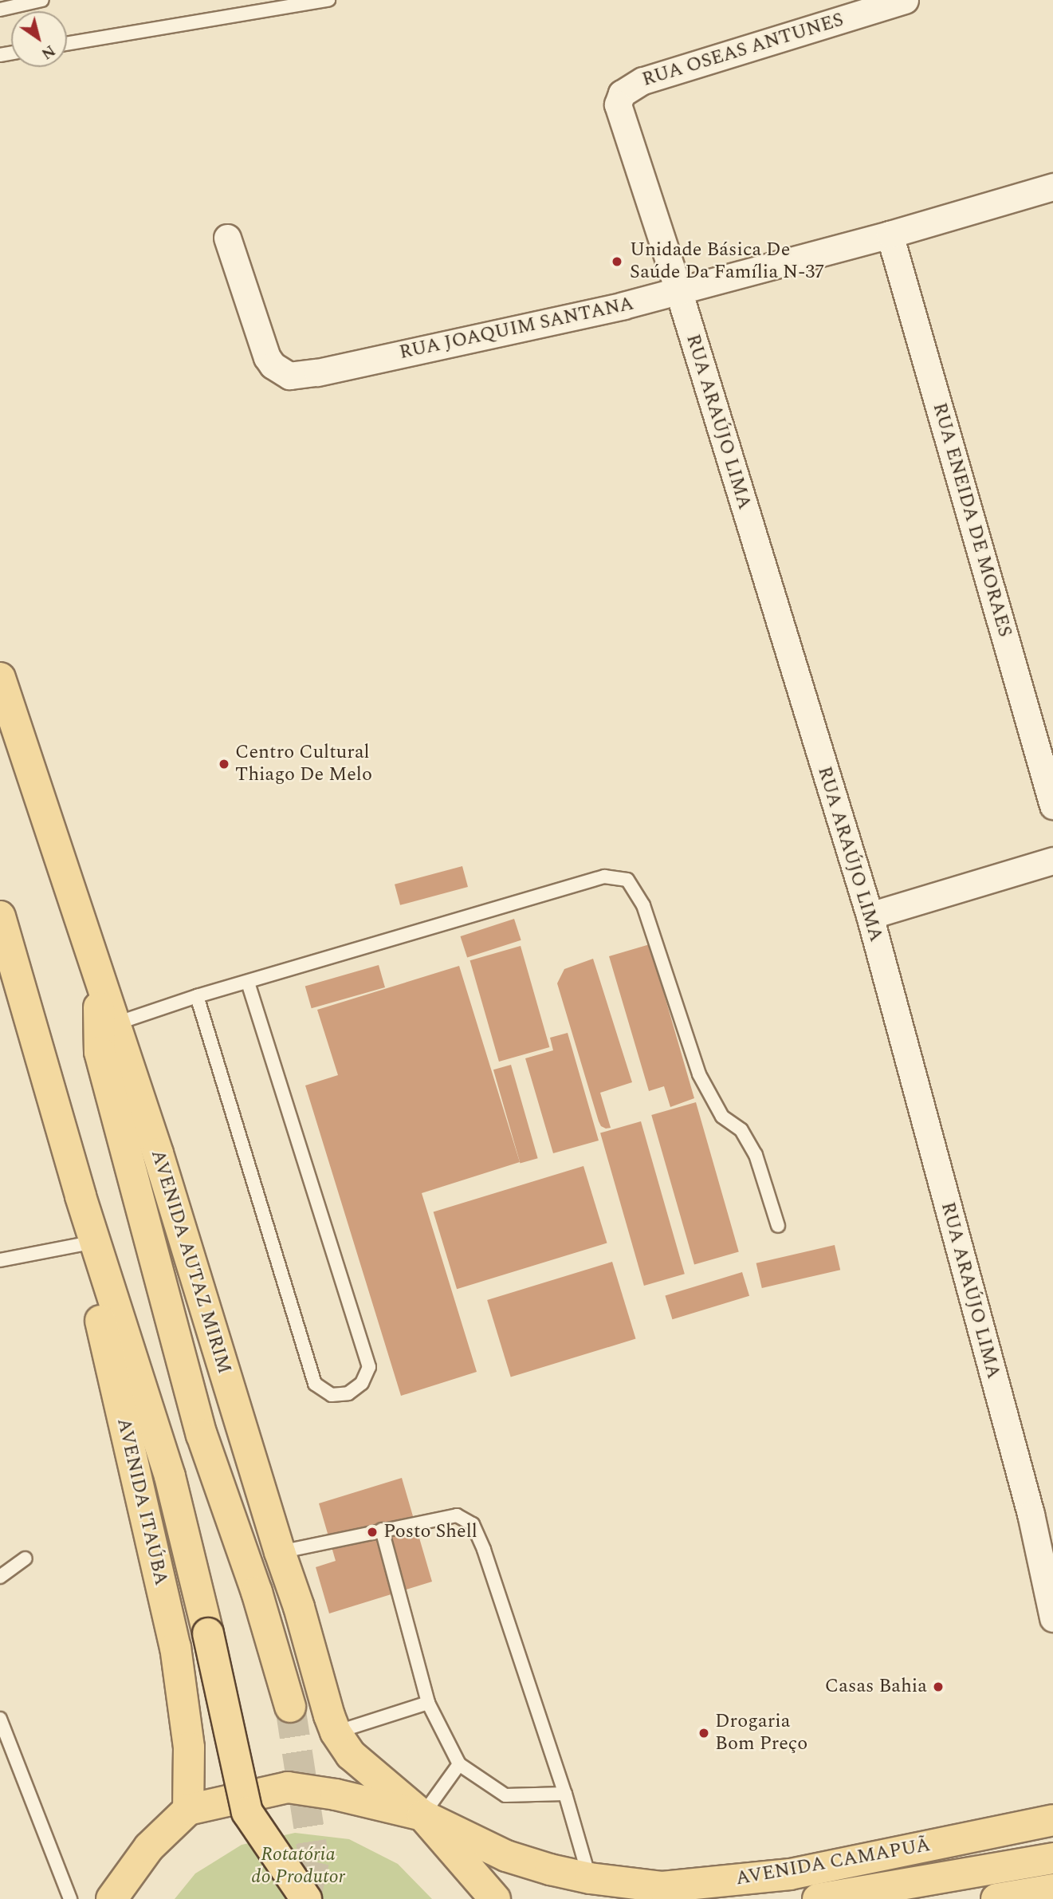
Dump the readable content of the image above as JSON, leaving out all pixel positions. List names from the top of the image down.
{
  "streets": {
    "main road": ["AVENIDA AUTAZ MIRIM", "AVENIDA ITAÚBA", "AVENIDA CAMAPUÃ"],
    "street": [
      "RUA OSEAS ANTUNES",
      "RUA JOAQUIM SANTANA",
      "RUA ARAÚJO LIMA",
      "RUA ENEIDA DE MORAES"
    ]
  },
  "crossings": [
    ["RUA OSEAS ANTUNES", "RUA ARAÚJO LIMA"],
    ["RUA JOAQUIM SANTANA", "RUA ARAÚJO LIMA"],
    ["RUA JOAQUIM SANTANA", "RUA ENEIDA DE MORAES"],
    ["AVENIDA AUTAZ MIRIM", "AVENIDA CAMAPUÃ"]
  ],
  "parks": ["Rotatória do Produtor"],
  "places": [
    "Unidade Básica De Saúde Da Família N-37",
    "Centro Cultural Thiago De Melo",
    "Posto Shell",
    "Casas Bahia",
    "Drogaria Bom Preço"
  ],
  "north": "bottom right"
}
